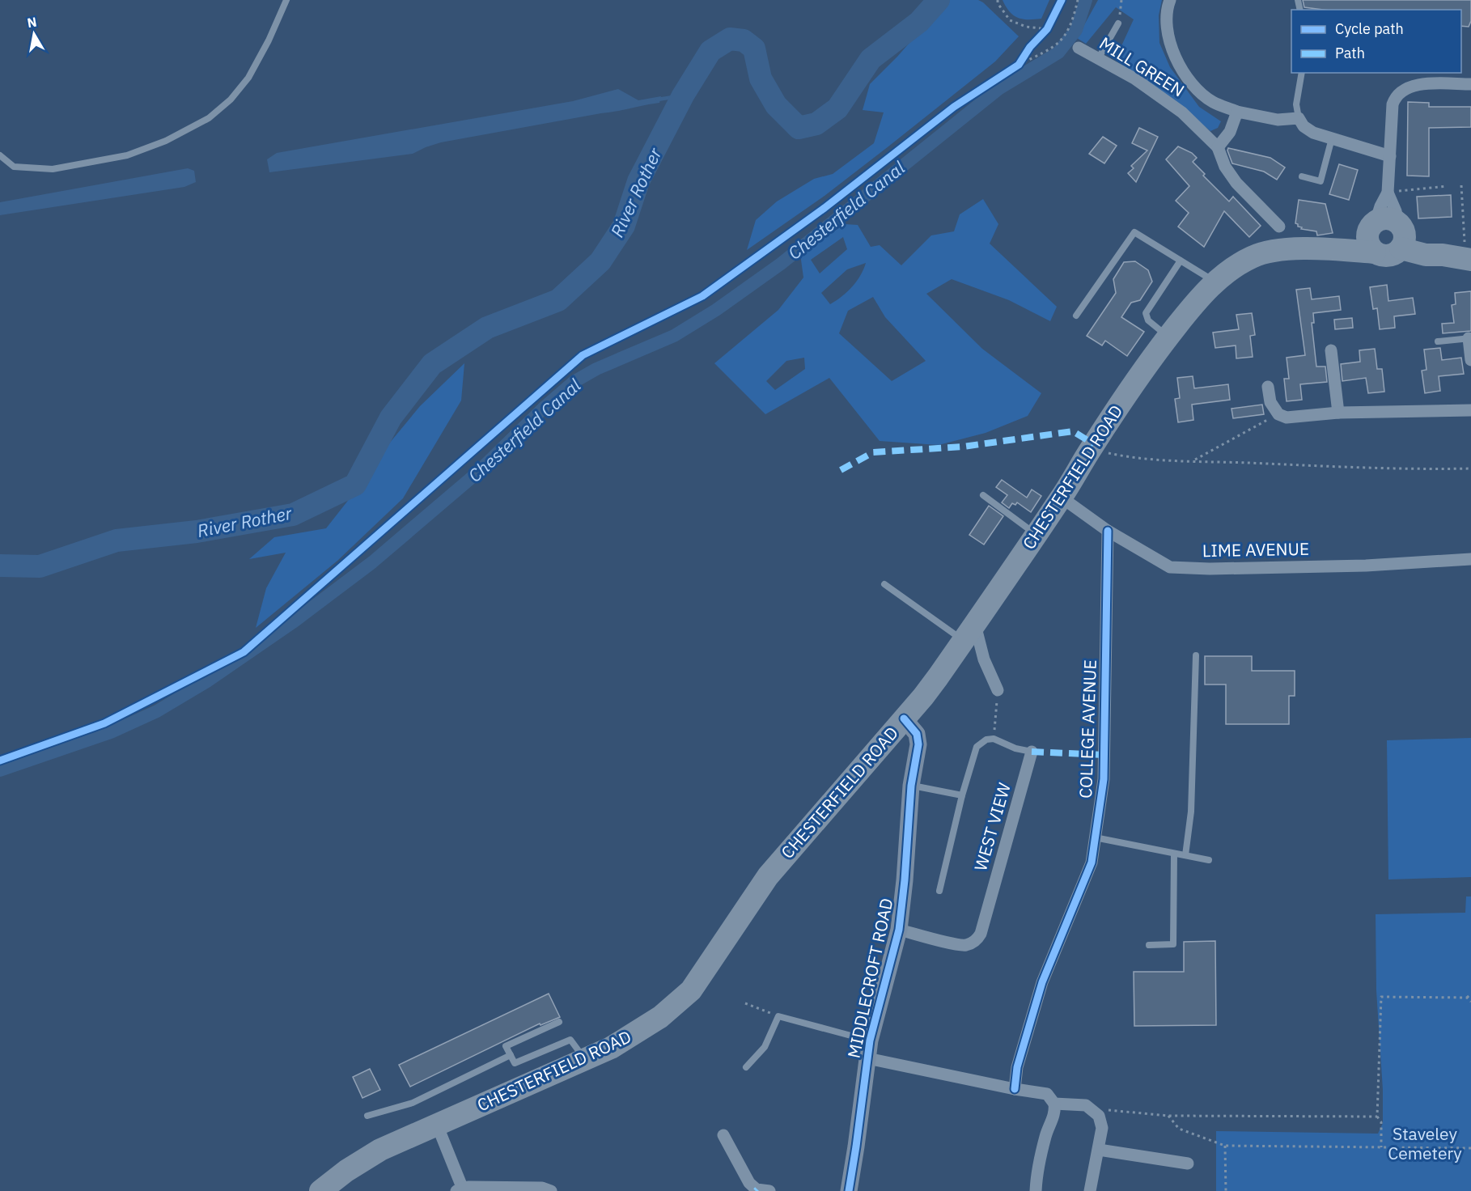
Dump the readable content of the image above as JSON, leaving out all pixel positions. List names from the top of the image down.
{
  "streets": {
    "highway": ["CHESTERFIELD ROAD"],
    "street": [
      "MILL GREEN",
      "LIME AVENUE",
      "COLLEGE AVENUE",
      "WEST VIEW",
      "MIDDLECROFT ROAD"
    ]
  },
  "crossings": [
    ["CHESTERFIELD ROAD", "LIME AVENUE"],
    ["CHESTERFIELD ROAD", "MIDDLECROFT ROAD"],
    ["LIME AVENUE", "COLLEGE AVENUE"],
    ["WEST VIEW", "MIDDLECROFT ROAD"]
  ],
  "water": ["River Rother", "Chesterfield Canal"],
  "parks": ["Staveley Cemetery"],
  "legend": ["Cycle path", "Path"],
  "north": "top"
}
